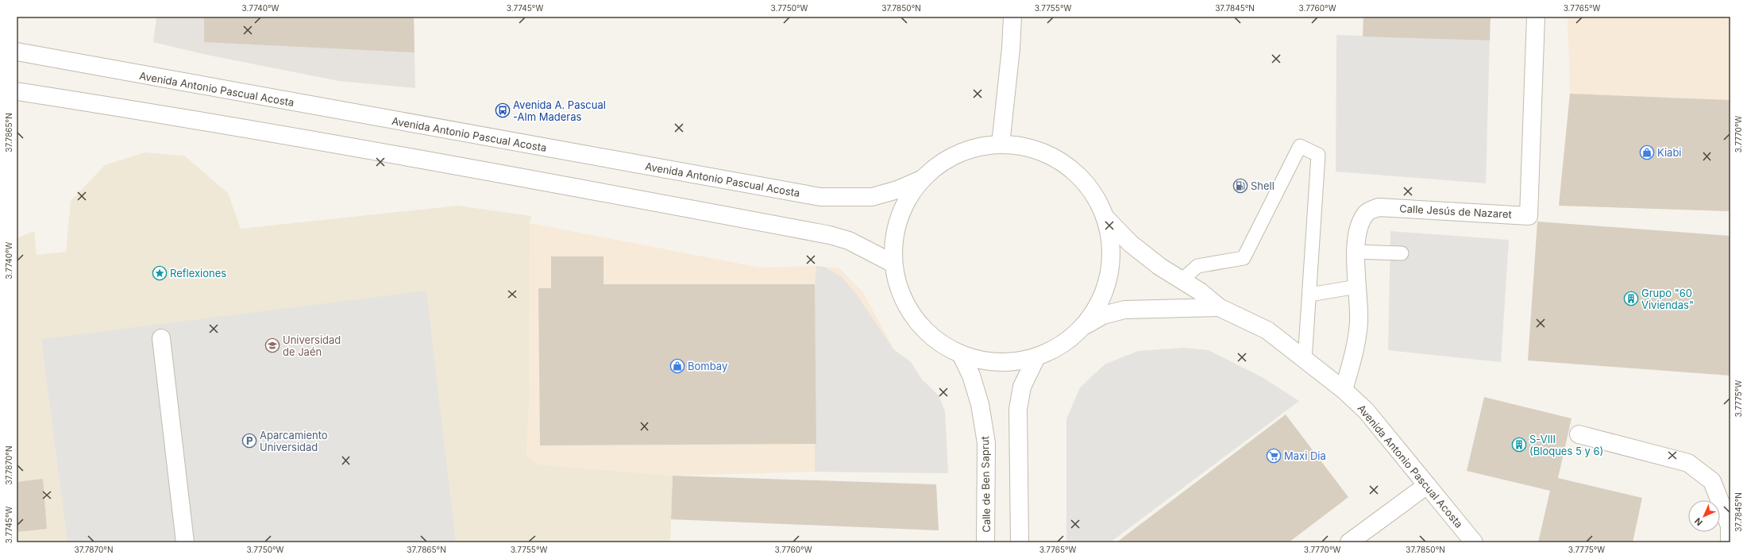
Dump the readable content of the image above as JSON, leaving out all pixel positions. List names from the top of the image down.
{
  "streets": {
    "street": ["Avenida Antonio Pascual Acosta", "Calle Jesús de Nazaret", "Calle de Ben Saprut"]
  },
  "crossings": [
    ["Avenida Antonio Pascual Acosta", "Calle Jesús de Nazaret"]
  ],
  "places": {
    "bus stop": ["Avenida A. Pascual -Alm Maderas"],
    "shop": ["Kiabi", "Bombay"],
    "fuel station": ["Shell"],
    "place": ["Reflexiones"],
    "building": ["Grupo \"60 Viviendas\"", "S-VIII (Bloques 5 y 6)"],
    "school or university": ["Universidad de Jaén"],
    "parking": ["Aparcamiento Universidad"],
    "supermarket": ["Maxi Dia"]
  },
  "north": "bottom left",
  "coordinates": [
    "3.7740°W",
    "3.7745°W",
    "3.7750°W",
    "37.7850°N",
    "3.7755°W",
    "37.7845°N",
    "3.7760°W",
    "3.7765°W",
    "37.7865°N",
    "3.7770°W",
    "3.7775°W",
    "37.7870°N"
  ]
}
